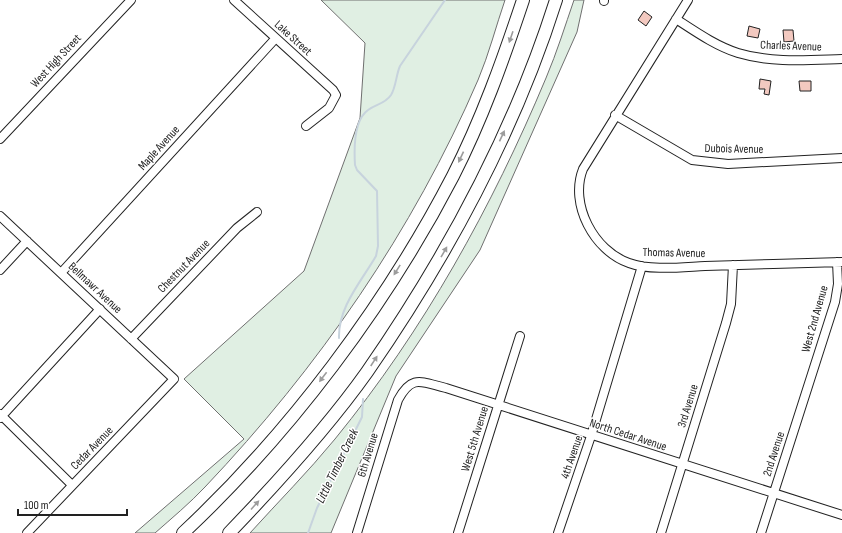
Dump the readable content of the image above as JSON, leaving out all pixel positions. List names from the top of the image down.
{
  "streets": {
    "street": [
      "Lake Street",
      "Charles Avenue",
      "West High Street",
      "Maple Avenue",
      "Dubois Avenue",
      "Thomas Avenue",
      "Chestnut Avenue",
      "Bellmawr Avenue",
      "West 2nd Avenue",
      "3rd Avenue",
      "North Cedar Avenue",
      "West 5th Avenue",
      "Cedar Avenue",
      "2nd Avenue",
      "6th Avenue",
      "4th Avenue"
    ]
  },
  "crossings": [
    ["Lake Street", "Maple Avenue"],
    ["Charles Avenue", "Thomas Avenue"],
    ["Maple Avenue", "Bellmawr Avenue"],
    ["Dubois Avenue", "Thomas Avenue"],
    ["Thomas Avenue", "West 2nd Avenue"],
    ["Thomas Avenue", "3rd Avenue"],
    ["Thomas Avenue", "4th Avenue"],
    ["Chestnut Avenue", "Bellmawr Avenue"],
    ["Bellmawr Avenue", "Cedar Avenue"],
    ["West 2nd Avenue", "2nd Avenue"],
    ["3rd Avenue", "North Cedar Avenue"],
    ["North Cedar Avenue", "West 5th Avenue"],
    ["North Cedar Avenue", "2nd Avenue"],
    ["North Cedar Avenue", "6th Avenue"],
    ["North Cedar Avenue", "4th Avenue"]
  ],
  "water": ["Little Timber Creek"],
  "scale_bar": "100 m"
}
